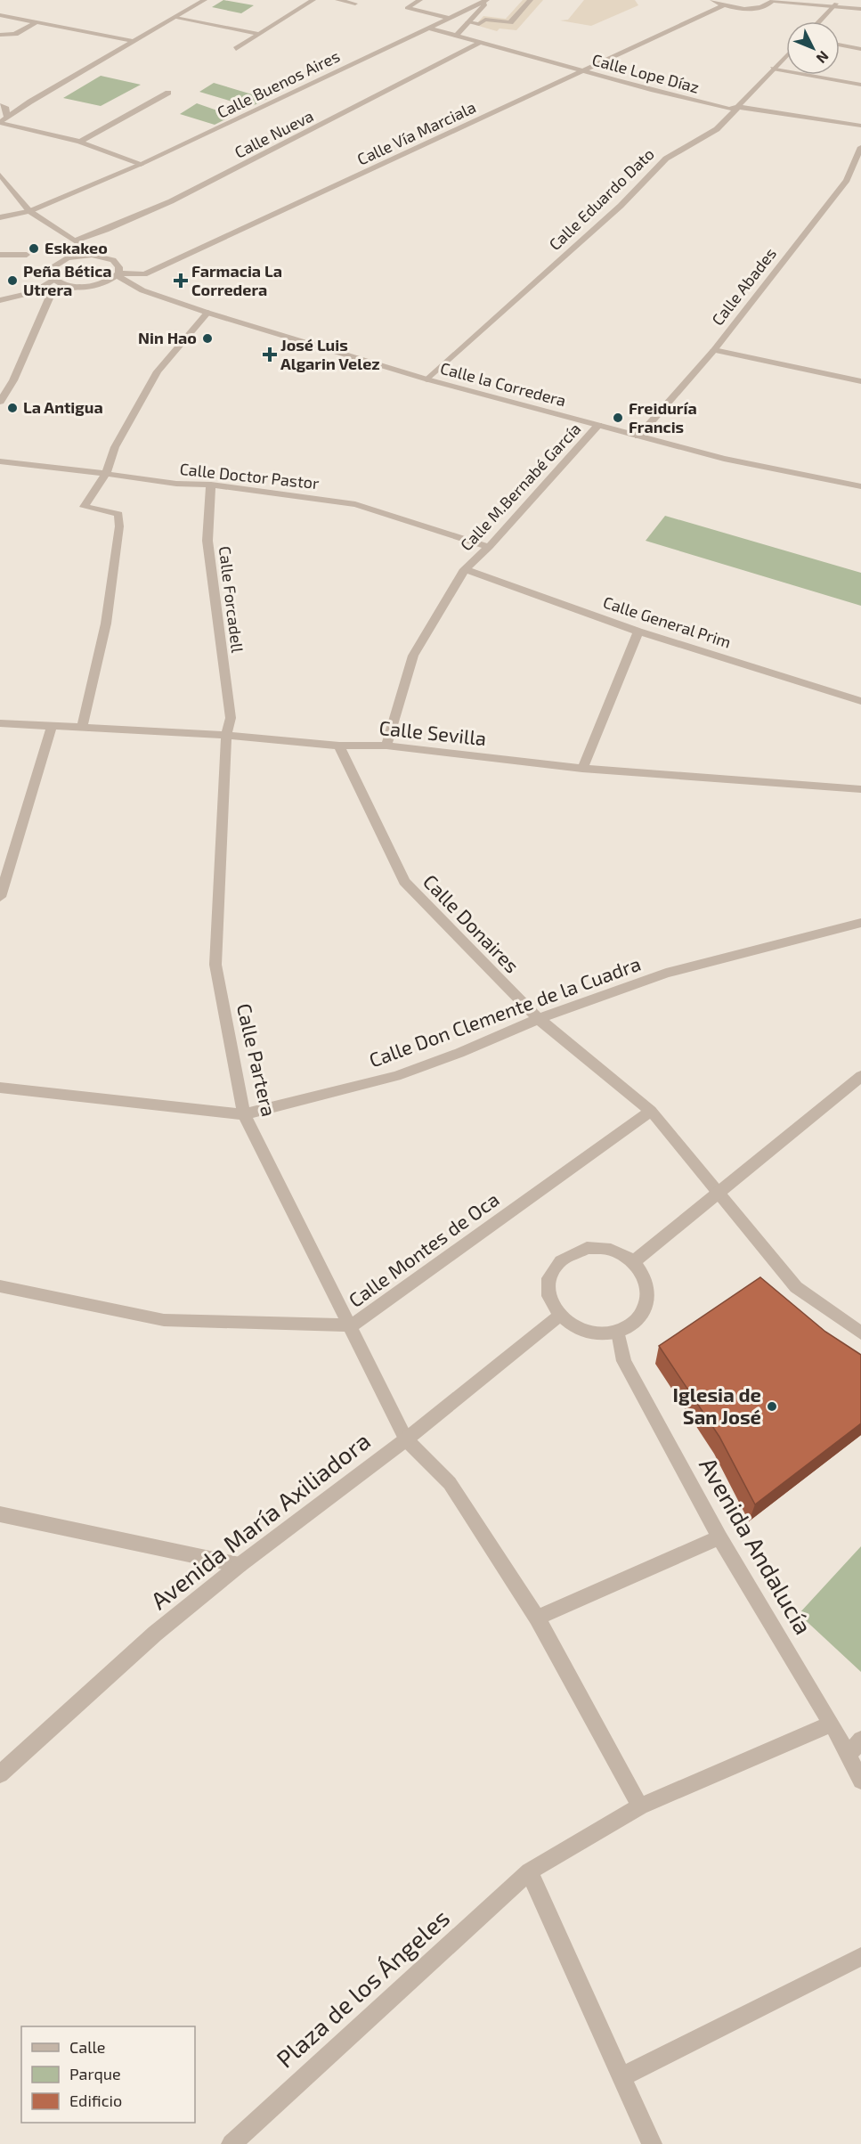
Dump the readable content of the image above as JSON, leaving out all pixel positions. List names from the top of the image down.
{
  "streets": {
    "street": [
      "Calle Lope Díaz",
      "Calle Buenos Aires",
      "Calle Vía Marciala",
      "Calle Nueva",
      "Calle Eduardo Dato",
      "Calle Abades",
      "Calle la Corredera",
      "Calle Doctor Pastor",
      "Calle M.Bernabé García",
      "Calle Forcadell",
      "Calle General Prim",
      "Calle Sevilla",
      "Calle Donaires",
      "Calle Don Clemente de la Cuadra",
      "Calle Partera",
      "Calle Montes de Oca",
      "Avenida María Axiliadora",
      "Avenida Andalucía",
      "Plaza de los Ángeles"
    ]
  },
  "crossings": [
    ["Calle Lope Díaz", "Calle Buenos Aires"],
    ["Calle Lope Díaz", "Calle Vía Marciala"],
    ["Calle Lope Díaz", "Calle Nueva"],
    ["Calle Lope Díaz", "Calle Eduardo Dato"],
    ["Calle Vía Marciala", "Calle la Corredera"],
    ["Calle Eduardo Dato", "Calle la Corredera"],
    ["Calle Abades", "Calle la Corredera"],
    ["Calle la Corredera", "Calle M.Bernabé García"],
    ["Calle Doctor Pastor", "Calle M.Bernabé García"],
    ["Calle Doctor Pastor", "Calle Forcadell"],
    ["Calle M.Bernabé García", "Calle General Prim"],
    ["Calle M.Bernabé García", "Calle Sevilla"],
    ["Calle Forcadell", "Calle Partera"],
    ["Calle Sevilla", "Calle Donaires"],
    ["Calle Sevilla", "Calle Partera"],
    ["Calle Donaires", "Calle Don Clemente de la Cuadra"],
    ["Calle Donaires", "Calle Montes de Oca"],
    ["Calle Don Clemente de la Cuadra", "Calle Partera"],
    ["Calle Partera", "Calle Montes de Oca"],
    ["Calle Partera", "Avenida María Axiliadora"],
    ["Calle Partera", "Plaza de los Ángeles"],
    ["Avenida María Axiliadora", "Avenida Andalucía"],
    ["Avenida Andalucía", "Plaza de los Ángeles"]
  ],
  "places": {
    "other": [
      "Eskakeo",
      "Peña Bética Utrera",
      "Nin Hao",
      "La Antigua",
      "Freiduría Francis",
      "Iglesia de San José"
    ],
    "health": ["Farmacia La Corredera", "José Luis Algarin Velez"]
  },
  "legend": ["Calle", "Parque", "Edificio"],
  "north": "bottom right"
}
